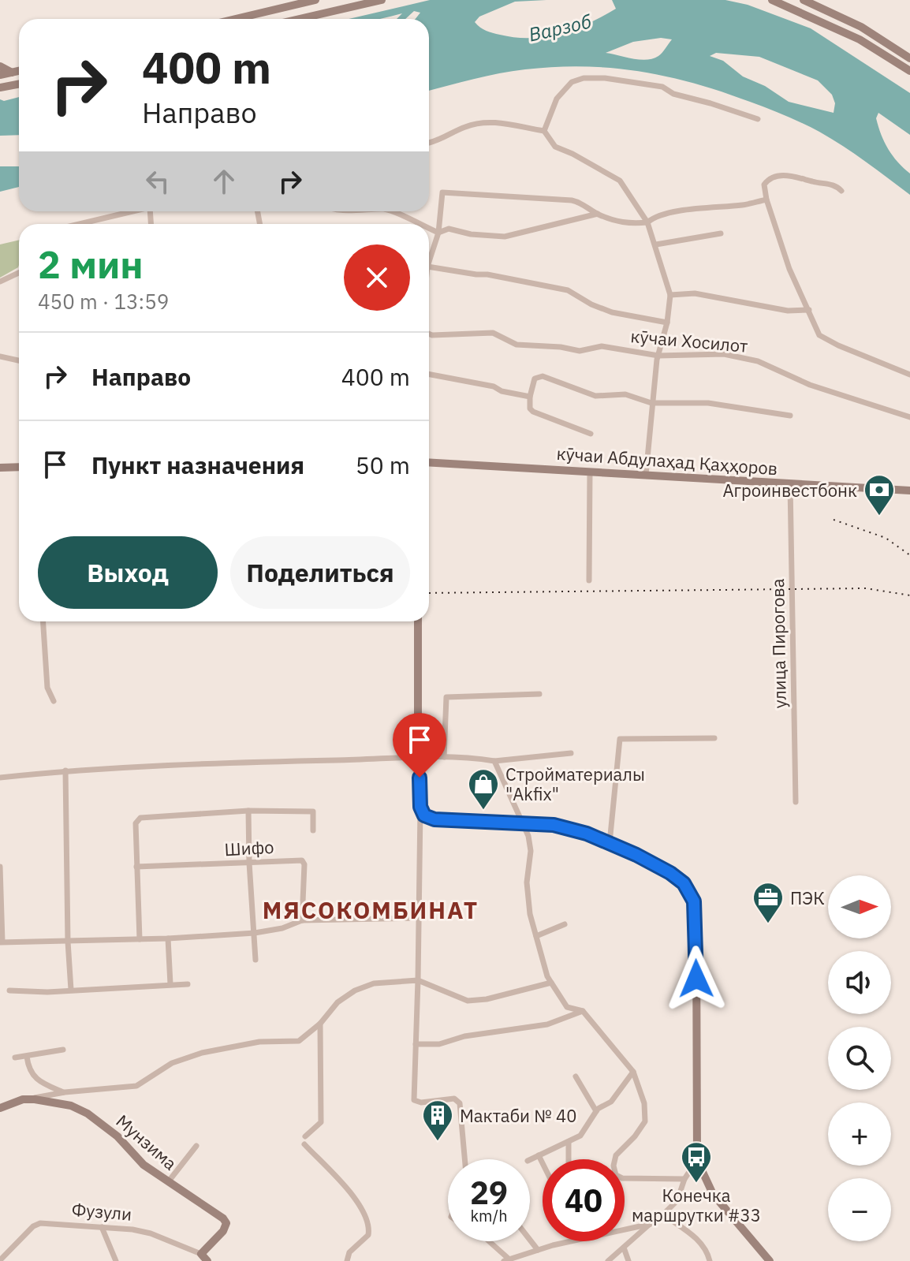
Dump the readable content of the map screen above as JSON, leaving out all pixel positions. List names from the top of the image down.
{
  "streets": {
    "street": [
      "кӯчаи Хосилот",
      "кӯчаи Абдулаҳад Қаҳҳоров",
      "улица Пирогова",
      "Шифо",
      "Мунзима",
      "Фузули"
    ]
  },
  "crossings": [
    ["кӯчаи Абдулаҳад Қаҳҳоров", "улица Пирогова"],
    ["Мунзима", "Фузули"]
  ],
  "districts": ["МЯСОКОМБИНАТ"],
  "water": ["Варзоб"],
  "places": {
    "bank": ["Агроинвестбонк"],
    "shop": ["Стройматериалы \"Akfix\""],
    "office": ["ПЭК"],
    "building": ["Мактаби № 40"],
    "bus stop": ["Конечка маршрутки #33"]
  },
  "north": "right",
  "page": {
    "turn": ["400 m", "Направо"],
    "heading": ["2 мин", "450 m · 13:59"],
    "list": [
      {
        "name": "Направо",
        "value": "400 m"
      },
      {
        "name": "Пункт назначения",
        "value": "50 m"
      }
    ],
    "buttons": ["Выход", "Поделиться"],
    "map_buttons": ["+", "−"],
    "speed": "29 km/h",
    "limit": "40"
  }
}
